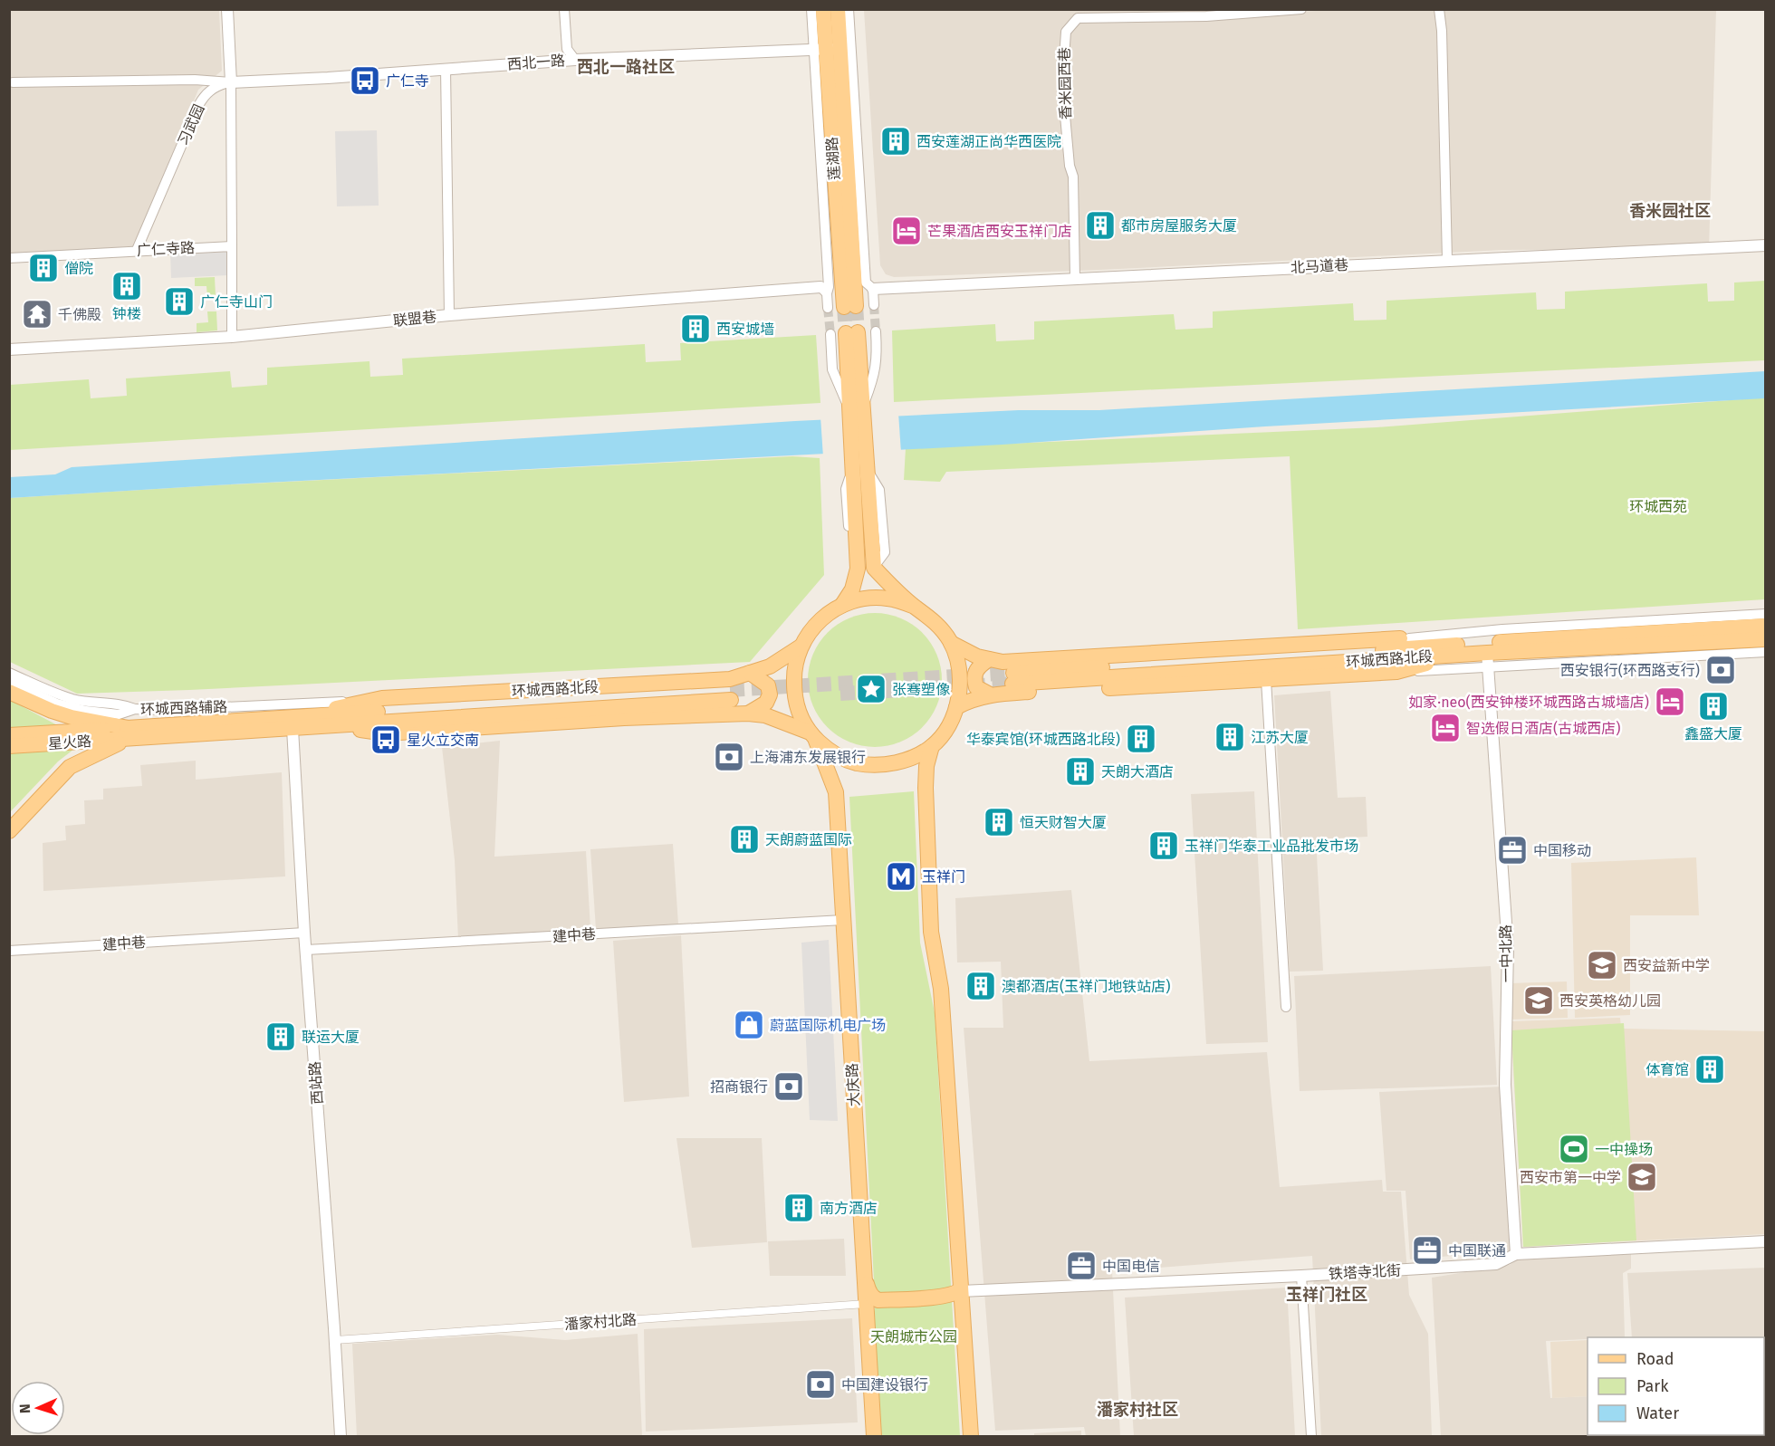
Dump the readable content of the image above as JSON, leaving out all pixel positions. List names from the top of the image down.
{
  "streets": {
    "main road": [
      "莲湖路",
      "环城西路北段",
      "星火路",
      "大庆路"
    ],
    "street": [
      "西北一路",
      "香米园西巷",
      "习武园",
      "广仁寺路",
      "北马道巷",
      "联盟巷",
      "环城西路辅路",
      "建中巷",
      "一中北路",
      "西站路",
      "铁塔寺北街",
      "潘家村北路"
    ]
  },
  "crossings": [
    ["西北一路", "习武园"],
    ["西北一路", "莲湖路"],
    ["香米园西巷", "北马道巷"],
    ["习武园", "广仁寺路"],
    ["环城西路北段", "环城西路辅路"],
    ["环城西路北段", "星火路"],
    ["环城西路北段", "一中北路"],
    ["环城西路北段", "西站路"],
    ["环城西路北段", "大庆路"],
    ["建中巷", "西站路"],
    ["建中巷", "大庆路"],
    ["一中北路", "铁塔寺北街"],
    ["西站路", "潘家村北路"],
    ["大庆路", "潘家村北路"]
  ],
  "districts": [
    "西北一路社区",
    "香米园社区",
    "玉祥门社区",
    "潘家村社区"
  ],
  "parks": ["环城西苑", "天朗城市公园"],
  "places": {
    "bus stop": ["广仁寺", "星火立交南"],
    "building": [
      "西安莲湖正尚华西医院",
      "都市房屋服务大厦",
      "僧院",
      "钟楼",
      "广仁寺山门",
      "西安城墙",
      "鑫盛大厦",
      "江苏大厦",
      "华泰宾馆(环城西路北段)",
      "天朗大酒店",
      "恒天财智大厦",
      "天朗蔚蓝国际",
      "玉祥门华泰工业品批发市场",
      "澳都酒店(玉祥门地铁站店)",
      "联运大厦",
      "体育馆",
      "南方酒店"
    ],
    "hotel": ["芒果酒店西安玉祥门店", "如家·neo(西安钟楼环城西路古城墙店)", "智选假日酒店(古城西店)"],
    "temple": ["千佛殿"],
    "bank": [
      "西安银行(环西路支行)",
      "上海浦东发展银行",
      "招商银行",
      "中国建设银行"
    ],
    "place": ["张骞塑像"],
    "office": ["中国移动", "中国联通", "中国电信"],
    "metro station": ["玉祥门"],
    "school or university": ["西安益新中学", "西安英格幼儿园", "西安市第一中学"],
    "shop": ["蔚蓝国际机电广场"],
    "sports": ["一中操场"]
  },
  "legend": ["Road", "Park", "Water"],
  "north": "left"
}
